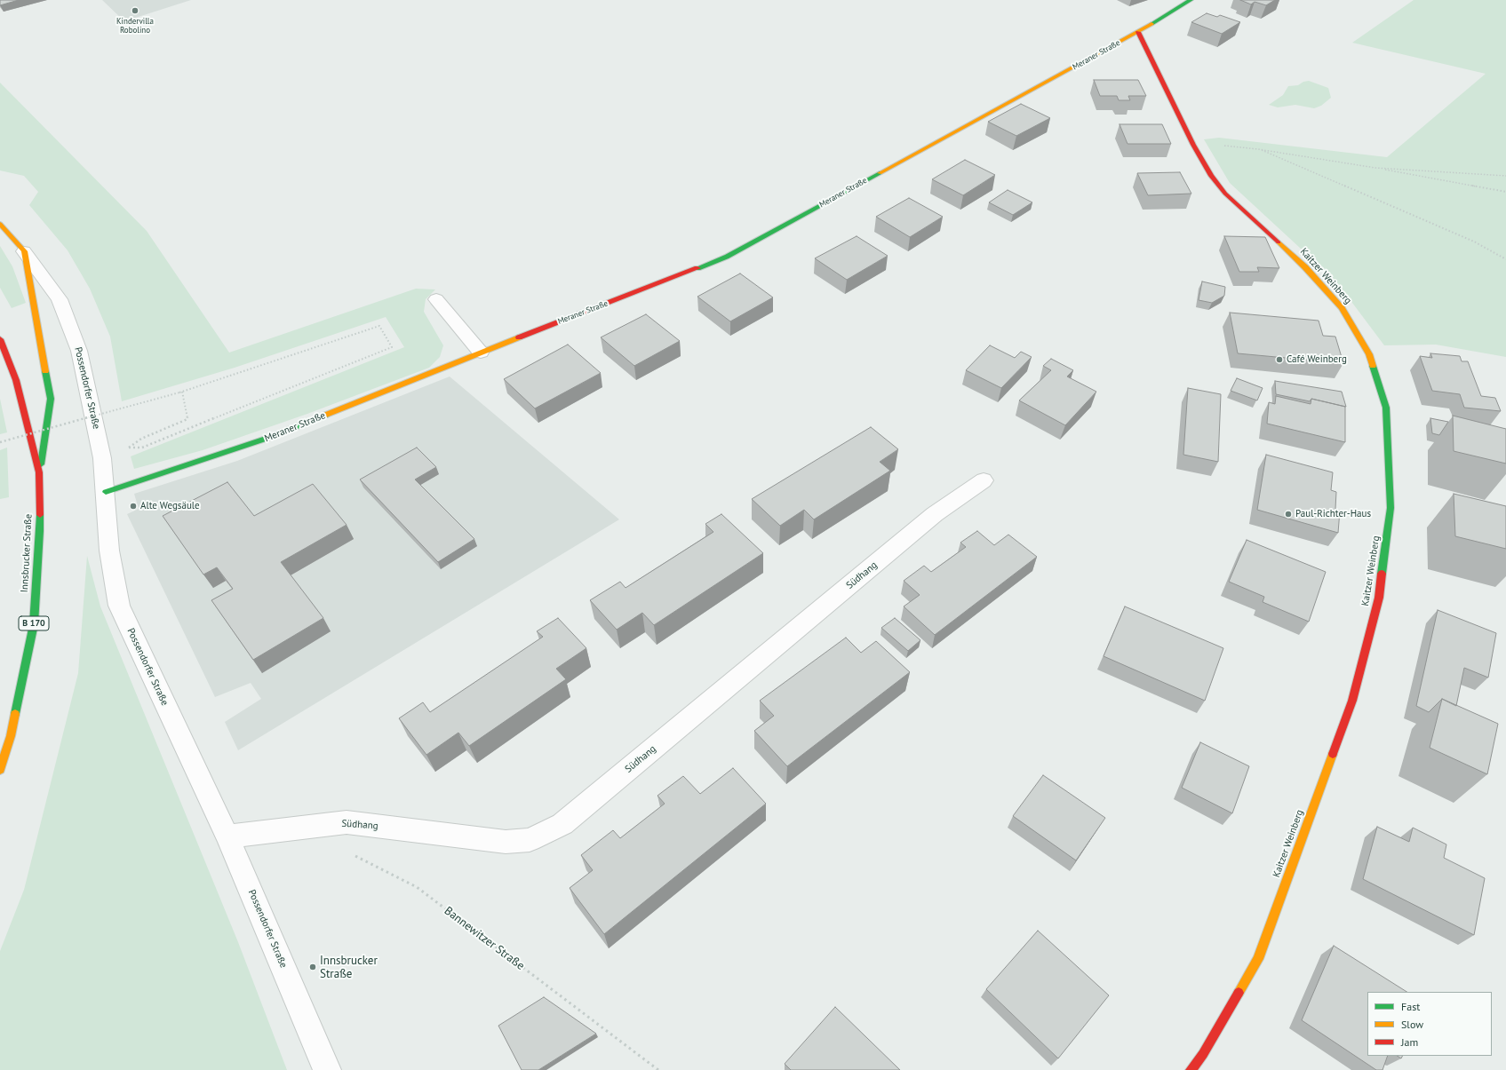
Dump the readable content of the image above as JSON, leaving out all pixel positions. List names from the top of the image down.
{
  "streets": {
    "street": [
      "Meraner Straße",
      "Kaitzer Weinberg",
      "Possendorfer Straße",
      "Innsbrucker Straße",
      "Südhang",
      "B 170"
    ],
    "path": ["Bannewitzer Straße"]
  },
  "crossings": [
    ["Meraner Straße", "Kaitzer Weinberg"],
    ["Meraner Straße", "Possendorfer Straße"],
    ["Possendorfer Straße", "Südhang"]
  ],
  "places": [
    "Kindervilla Robolino",
    "Café Weinberg",
    "Alte Wegsäule",
    "Paul-Richter-Haus",
    "Innsbrucker Straße"
  ],
  "legend": ["Fast", "Slow", "Jam"]
}
